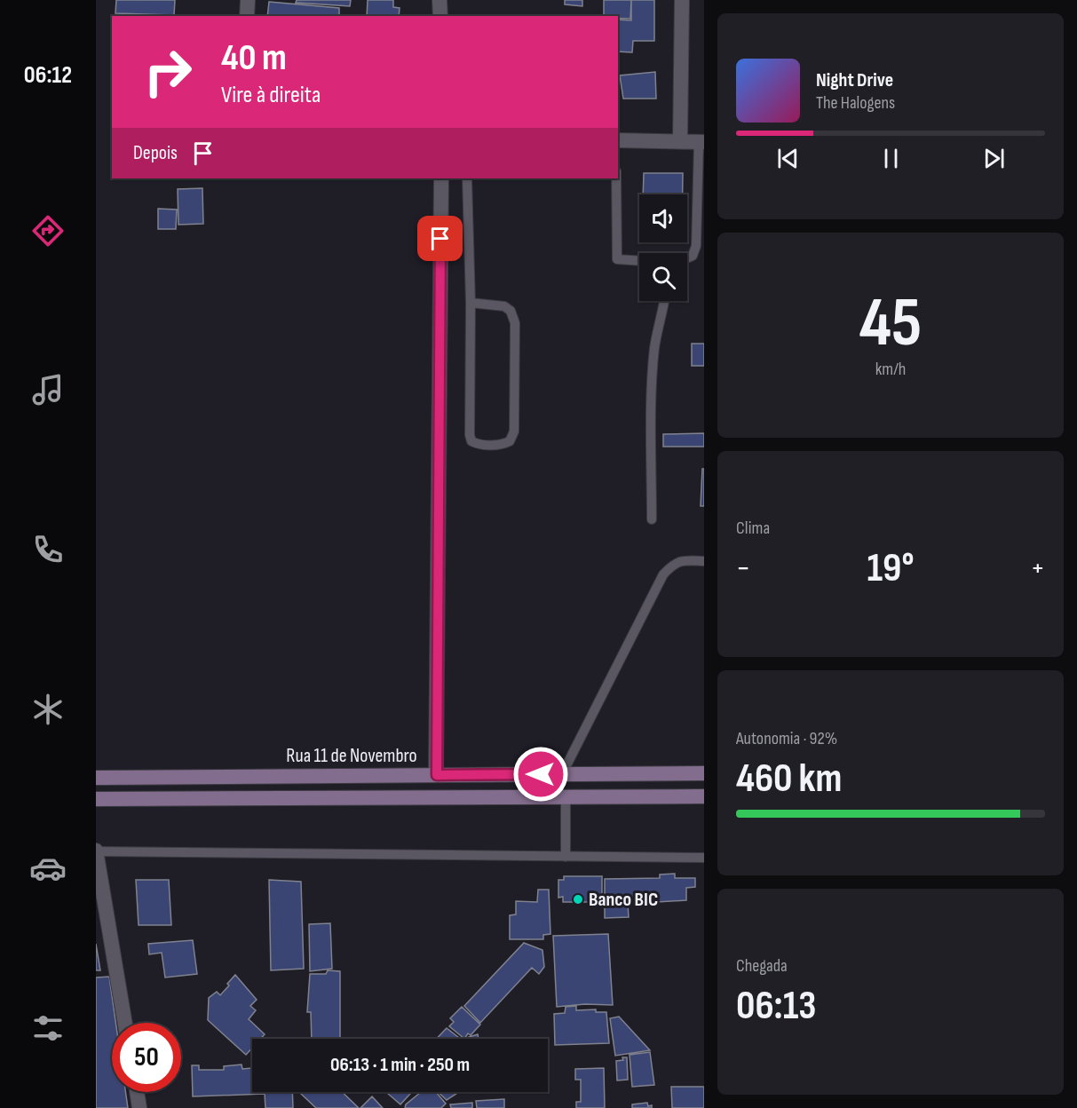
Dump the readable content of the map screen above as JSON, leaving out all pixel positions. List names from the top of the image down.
{
  "streets": {
    "main road": ["Rua 11 de Novembro"]
  },
  "places": ["Banco BIC"],
  "page": {
    "tabs": "06:12",
    "turn": ["40 m", "Vire à direita"],
    "song": ["Night Drive", "The Halogens"],
    "then": "Depois",
    "tile": [
      ["45", "km/h"],
      "Clima",
      ["Autonomia · 92%", "460 km"],
      ["Chegada", "06:13"]
    ],
    "heat": ["−", "19°", "+"],
    "limit": "50",
    "trip": "06:13 · 1 min · 250 m"
  }
}
